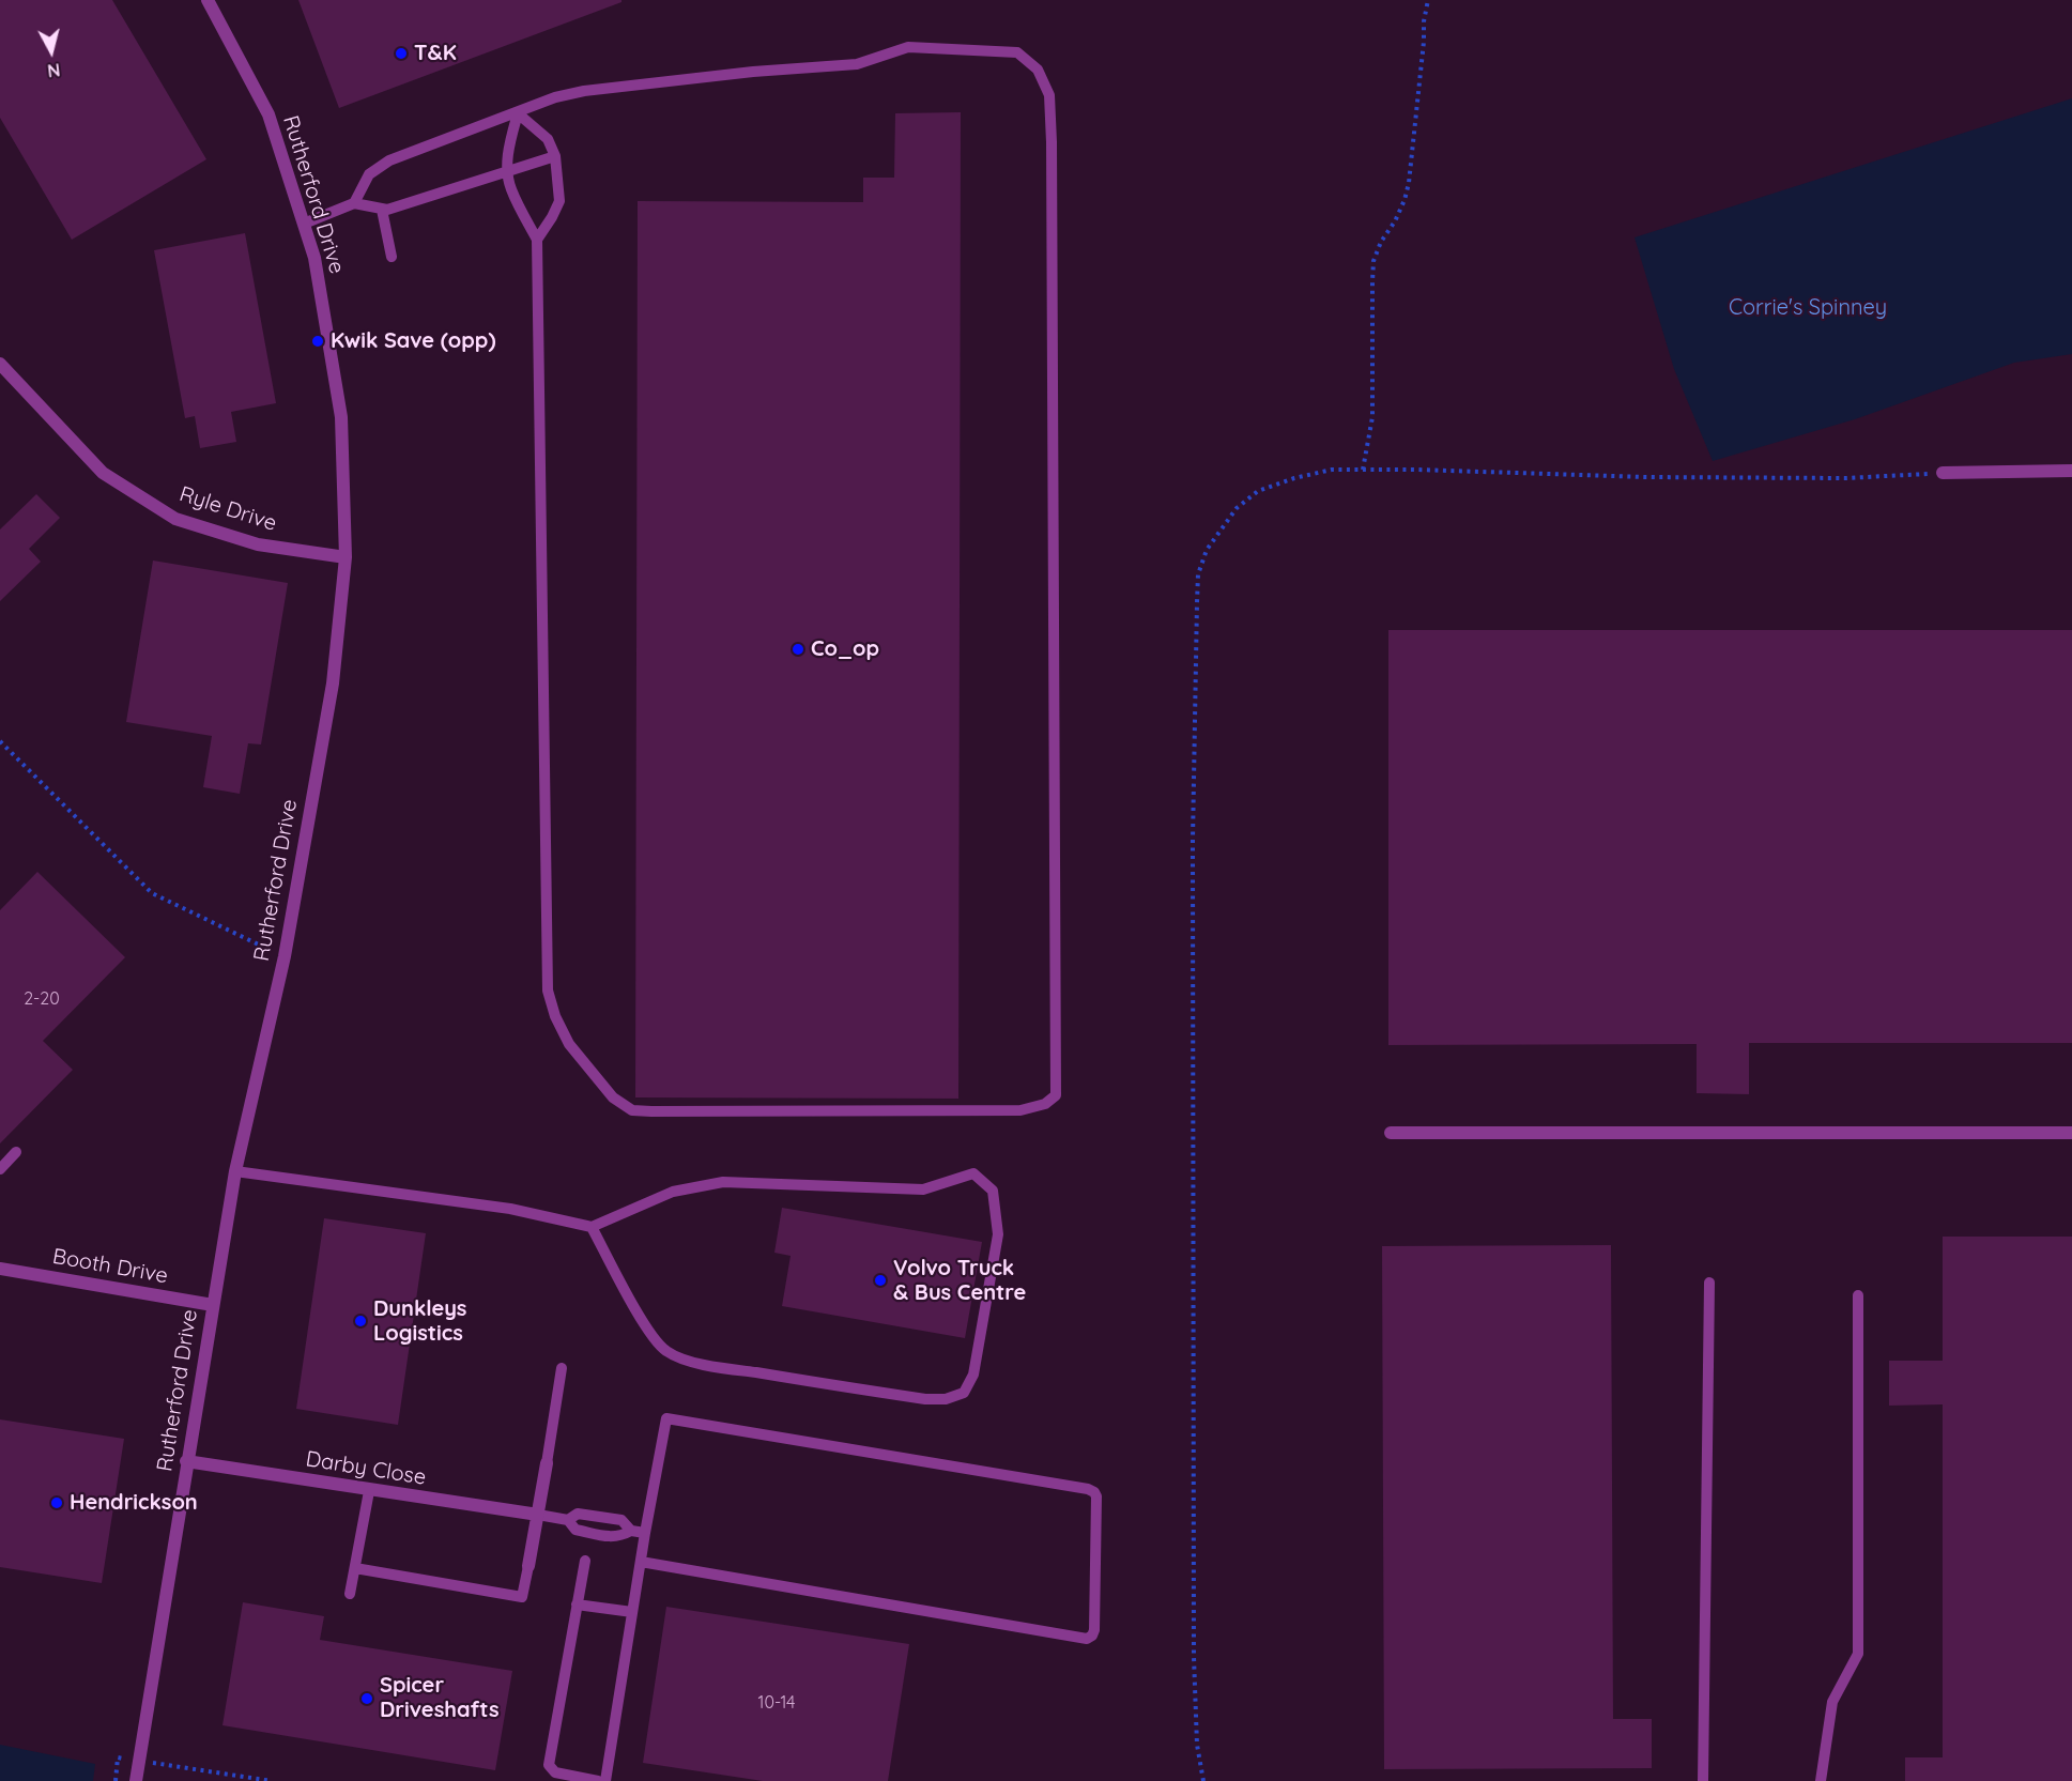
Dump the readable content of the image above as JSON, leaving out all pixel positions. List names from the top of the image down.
{
  "streets": {
    "street": [
      "Rutherford Drive",
      "Ryle Drive",
      "Booth Drive",
      "Darby Close"
    ]
  },
  "crossings": [
    ["Rutherford Drive", "Ryle Drive"],
    ["Rutherford Drive", "Booth Drive"],
    ["Rutherford Drive", "Darby Close"]
  ],
  "parks": ["Corrie's Spinney"],
  "places": [
    "T&K",
    "Kwik Save (opp)",
    "Co_op",
    "Volvo Truck & Bus Centre",
    "Dunkleys Logistics",
    "Hendrickson",
    "Spicer Driveshafts"
  ],
  "house_numbers": ["2-20", "10-14"],
  "north": "bottom"
}
